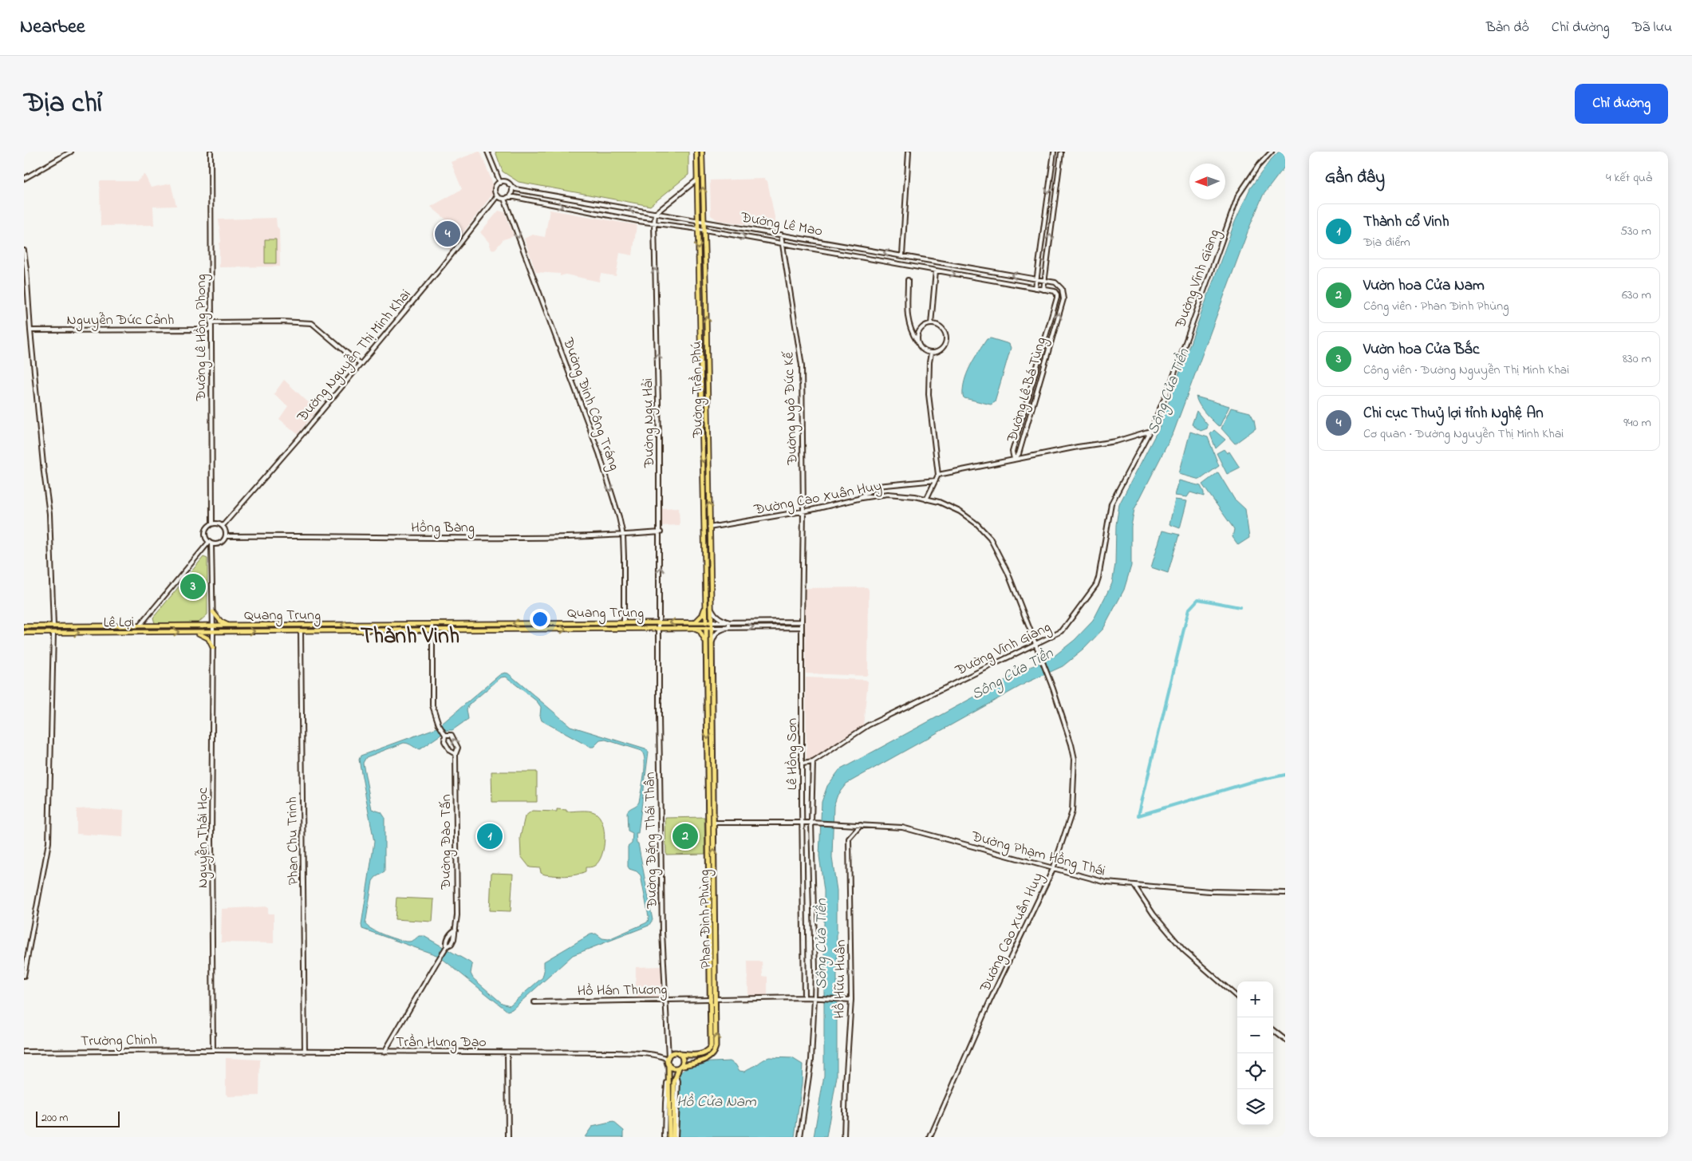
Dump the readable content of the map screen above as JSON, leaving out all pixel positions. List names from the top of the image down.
{
  "streets": {
    "highway": ["Phan Đình Phùng"],
    "main road": ["Đường Trần Phú", "Quang Trung", "Lê Lợi"],
    "street": [
      "Đường Lê Mao",
      "Đường Vĩnh Giang",
      "Nguyễn Đức Cảnh",
      "Đường Lê Hồng Phong",
      "Đường Nguyễn Thị Minh Khai",
      "Đường Lê Bá Tùng",
      "Đường Đinh Công Tráng",
      "Đường Ngô Đức Kế",
      "Đường Ngư Hải",
      "Đường Cao Xuân Huy",
      "Hồng Bàng",
      "Lê Hồng Sơn",
      "Nguyễn Thái Học",
      "Đường Đặng Thái Thân",
      "Phan Chu Trinh",
      "Đường Đào Tấn",
      "Đường Phạm Hồng Thái",
      "Hồ Hữu Huân",
      "Hồ Hán Thương",
      "Trường Chinh",
      "Trần Hưng Đạo"
    ]
  },
  "crossings": [
    ["Đường Lê Mao", "Đường Nguyễn Thị Minh Khai"],
    ["Đường Lê Mao", "Đường Trần Phú"],
    ["Đường Lê Mao", "Đường Lê Bá Tùng"],
    ["Đường Lê Mao", "Đường Đinh Công Tráng"],
    ["Đường Lê Mao", "Đường Ngô Đức Kế"],
    ["Đường Lê Mao", "Đường Ngư Hải"],
    ["Đường Vĩnh Giang", "Đường Cao Xuân Huy"],
    ["Đường Vĩnh Giang", "Lê Hồng Sơn"],
    ["Nguyễn Đức Cảnh", "Đường Lê Hồng Phong"],
    ["Đường Lê Hồng Phong", "Đường Nguyễn Thị Minh Khai"],
    ["Đường Lê Hồng Phong", "Hồng Bàng"],
    ["Đường Nguyễn Thị Minh Khai", "Đường Đinh Công Tráng"],
    ["Đường Nguyễn Thị Minh Khai", "Hồng Bàng"],
    ["Đường Trần Phú", "Đường Cao Xuân Huy"],
    ["Đường Trần Phú", "Quang Trung"],
    ["Đường Trần Phú", "Phan Đình Phùng"],
    ["Đường Đinh Công Tráng", "Hồng Bàng"],
    ["Đường Đinh Công Tráng", "Quang Trung"],
    ["Đường Ngô Đức Kế", "Đường Cao Xuân Huy"],
    ["Đường Ngô Đức Kế", "Lê Hồng Sơn"],
    ["Đường Ngư Hải", "Hồng Bàng"],
    ["Đường Ngư Hải", "Quang Trung"],
    ["Đường Ngư Hải", "Đường Đặng Thái Thân"],
    ["Đường Cao Xuân Huy", "Lê Hồng Sơn"],
    ["Đường Cao Xuân Huy", "Đường Phạm Hồng Thái"],
    ["Quang Trung", "Lê Lợi"],
    ["Quang Trung", "Nguyễn Thái Học"],
    ["Quang Trung", "Đường Đặng Thái Thân"],
    ["Quang Trung", "Phan Chu Trinh"],
    ["Quang Trung", "Đường Đào Tấn"],
    ["Quang Trung", "Phan Đình Phùng"],
    ["Lê Lợi", "Nguyễn Thái Học"],
    ["Nguyễn Thái Học", "Trường Chinh"],
    ["Nguyễn Thái Học", "Trần Hưng Đạo"],
    ["Đường Đặng Thái Thân", "Phan Đình Phùng"],
    ["Đường Đặng Thái Thân", "Hồ Hán Thương"],
    ["Đường Đặng Thái Thân", "Trần Hưng Đạo"],
    ["Phan Chu Trinh", "Trần Hưng Đạo"],
    ["Đường Đào Tấn", "Trần Hưng Đạo"],
    ["Đường Phạm Hồng Thái", "Hồ Hữu Huân"],
    ["Phan Đình Phùng", "Hồ Hán Thương"],
    ["Phan Đình Phùng", "Trần Hưng Đạo"],
    ["Trường Chinh", "Trần Hưng Đạo"]
  ],
  "one_way": ["Đường Đinh Công Tráng", "Đường Ngư Hải"],
  "districts": ["Thành Vinh"],
  "water": ["Sông Cửa Tiền", "Hồ Cửa Nam"],
  "scale_bar": "200 m",
  "north": "left",
  "page": {
    "header": "Nearbee",
    "nav": ["Bản đồ", "Chỉ đường", "Đã lưu"],
    "title": "Địa chỉ",
    "buttons": "Chỉ đường",
    "heading": ["Gần đây", "4 kết quả"],
    "list": [
      {
        "mark": "1",
        "name": "Thành cổ Vinh",
        "note": "Địa điểm",
        "value": "530 m"
      },
      {
        "mark": "2",
        "name": "Vườn hoa Cửa Nam",
        "note": "Công viên · Phan Đình Phùng",
        "value": "630 m"
      },
      {
        "mark": "3",
        "name": "Vườn hoa Cửa Bắc",
        "note": "Công viên · Đường Nguyễn Thị Minh Khai",
        "value": "830 m"
      },
      {
        "mark": "4",
        "name": "Chi cục Thuỷ lợi tỉnh Nghệ An",
        "note": "Cơ quan · Đường Nguyễn Thị Minh Khai",
        "value": "940 m"
      }
    ],
    "pins": [
      "4",
      "3",
      "1",
      "2"
    ],
    "map_buttons": ["+", "−"],
    "scale": "200 m"
  }
}
